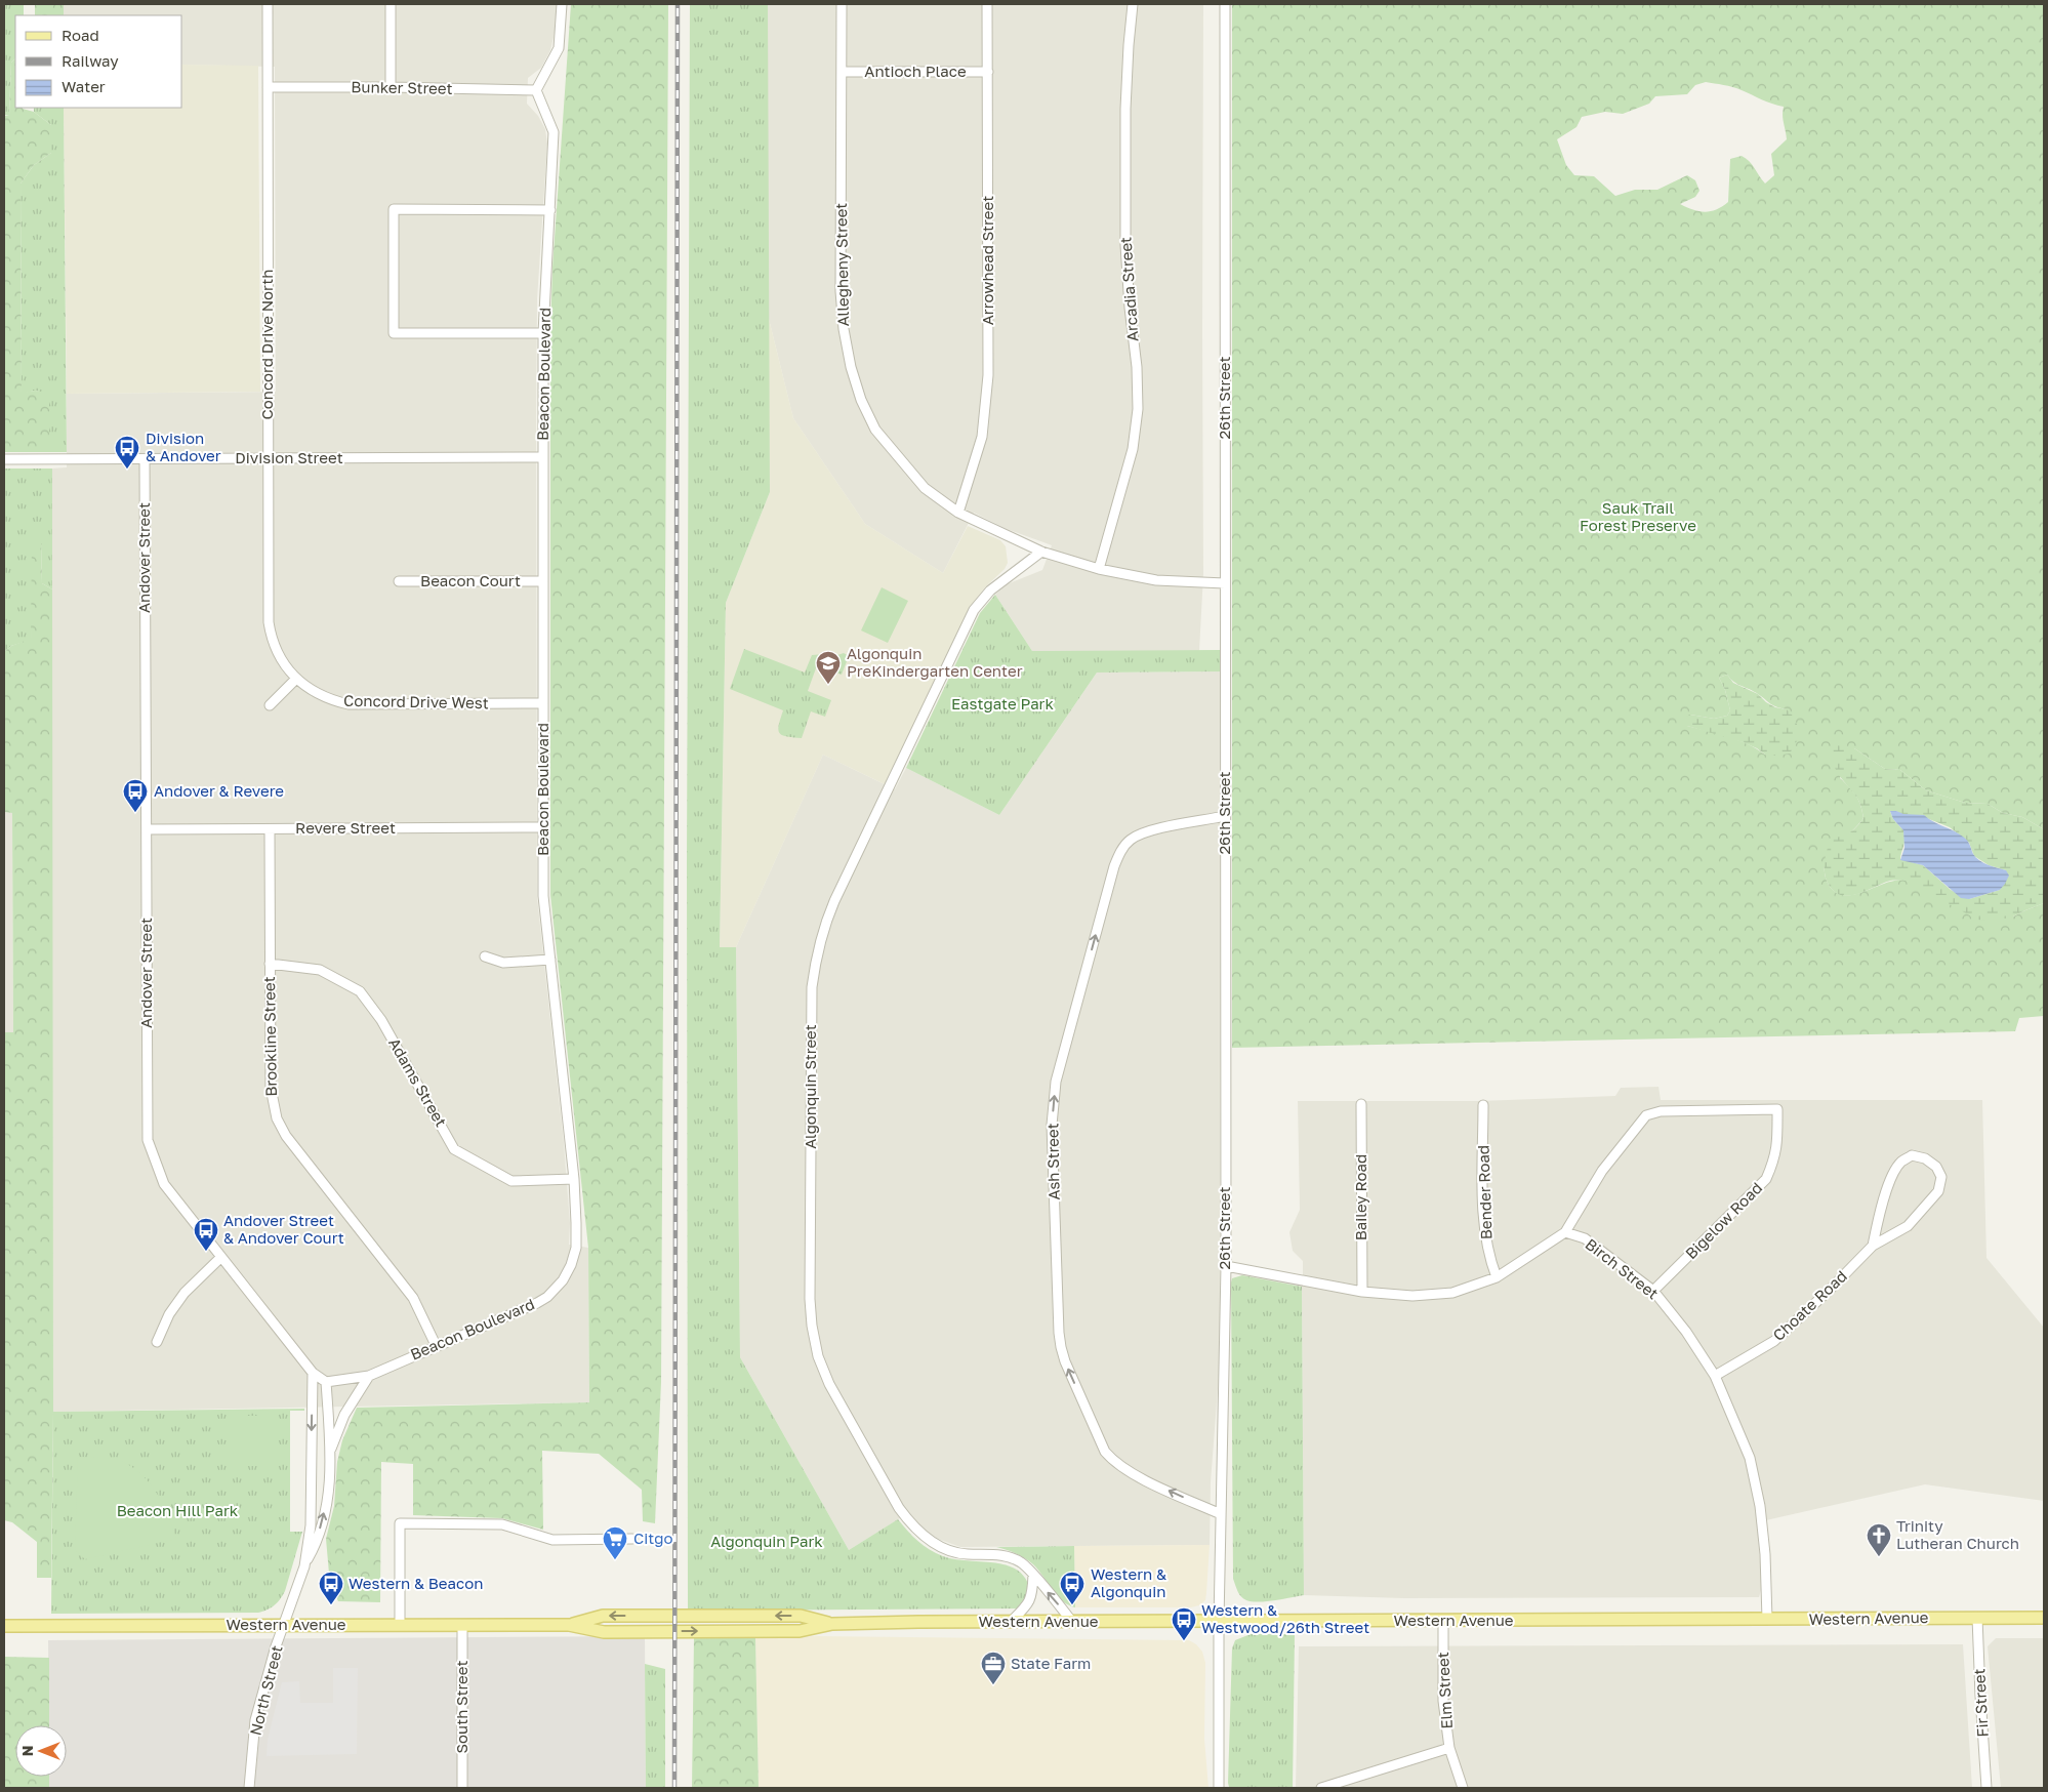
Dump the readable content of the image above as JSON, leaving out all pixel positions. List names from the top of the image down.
{
  "streets": {
    "main road": ["Western Avenue"],
    "street": [
      "Antioch Place",
      "Bunker Street",
      "Arrowhead Street",
      "Allegheny Street",
      "Arcadia Street",
      "Concord Drive North",
      "Beacon Boulevard",
      "26th Street",
      "Division Street",
      "Andover Street",
      "Beacon Court",
      "Concord Drive West",
      "Revere Street",
      "Brookline Street",
      "Adams Street",
      "Algonquin Street",
      "Ash Street",
      "Bender Road",
      "Bailey Road",
      "Bigelow Road",
      "Birch Street",
      "Choate Road",
      "North Street",
      "Elm Street",
      "Fir Street",
      "South Street"
    ]
  },
  "crossings": [
    ["Antioch Place", "Arrowhead Street"],
    ["Antioch Place", "Allegheny Street"],
    ["Bunker Street", "Concord Drive North"],
    ["Bunker Street", "Beacon Boulevard"],
    ["Arrowhead Street", "Allegheny Street"],
    ["Allegheny Street", "Arcadia Street"],
    ["Allegheny Street", "26th Street"],
    ["Allegheny Street", "Algonquin Street"],
    ["Concord Drive North", "Division Street"],
    ["Concord Drive North", "Concord Drive West"],
    ["Beacon Boulevard", "Division Street"],
    ["Beacon Boulevard", "Beacon Court"],
    ["Beacon Boulevard", "Concord Drive West"],
    ["Beacon Boulevard", "Revere Street"],
    ["Beacon Boulevard", "Brookline Street"],
    ["Beacon Boulevard", "Adams Street"],
    ["26th Street", "Ash Street"],
    ["26th Street", "Western Avenue"],
    ["Division Street", "Andover Street"],
    ["Andover Street", "Revere Street"],
    ["Revere Street", "Brookline Street"],
    ["Brookline Street", "Adams Street"],
    ["Algonquin Street", "Western Avenue"],
    ["Bigelow Road", "Birch Street"],
    ["Birch Street", "Choate Road"],
    ["Birch Street", "Western Avenue"],
    ["Western Avenue", "North Street"],
    ["Western Avenue", "Elm Street"],
    ["Western Avenue", "Fir Street"],
    ["Western Avenue", "South Street"]
  ],
  "one_way": ["Ash Street"],
  "parks": [
    "Sauk Trail Forest Preserve",
    "Eastgate Park",
    "Beacon Hill Park",
    "Algonquin Park"
  ],
  "places": {
    "bus stop": [
      "Division & Andover",
      "Andover & Revere",
      "Andover Street & Andover Court",
      "Western & Beacon",
      "Western & Algonquin",
      "Western & Westwood/26th Street"
    ],
    "school or university": ["Algonquin PreKindergarten Center"],
    "church": ["Trinity Lutheran Church"],
    "supermarket": ["Citgo"],
    "office": ["State Farm"]
  },
  "legend": ["Road", "Railway", "Water"],
  "north": "left"
}
